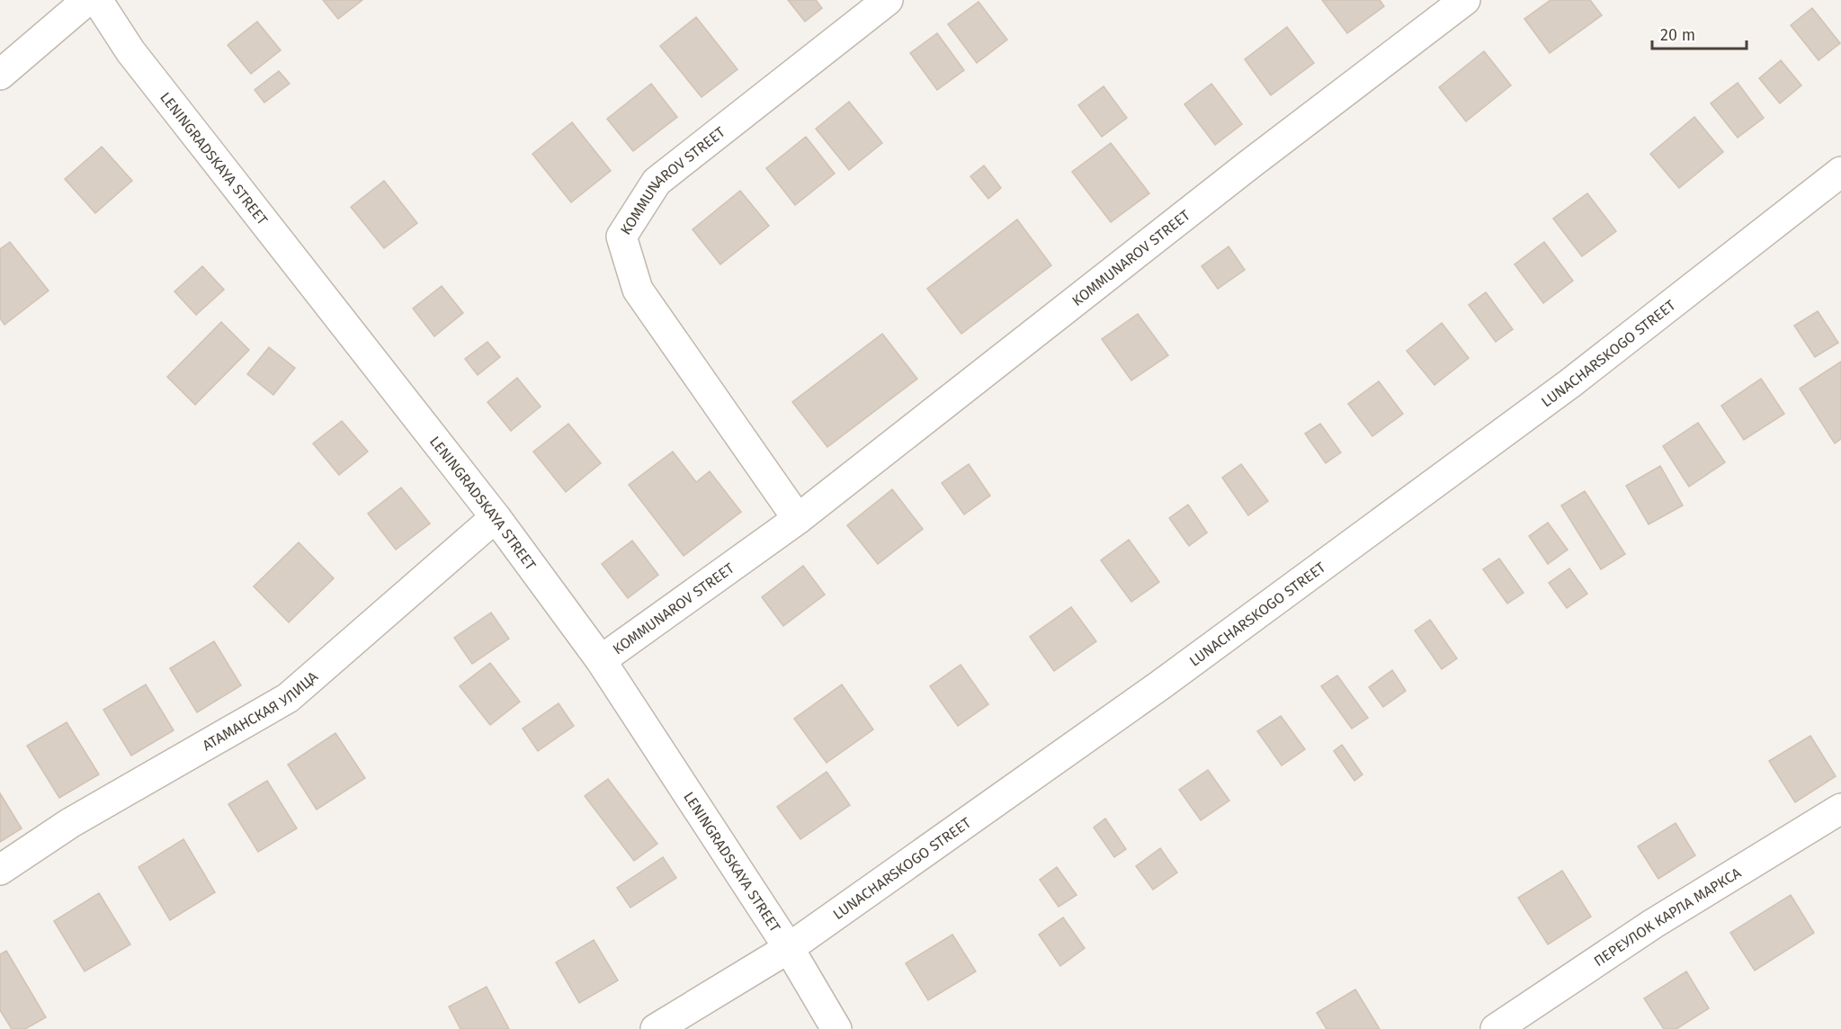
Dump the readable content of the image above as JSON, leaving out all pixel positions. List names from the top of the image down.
{
  "streets": {
    "street": [
      "LENINGRADSKAYA STREET",
      "KOMMUNAROV STREET",
      "LUNACHARSKOGO STREET",
      "АТАМАНСКАЯ УЛИЦА",
      "ПЕРЕУЛОК КАРЛА МАРКСА"
    ]
  },
  "crossings": [
    ["LENINGRADSKAYA STREET", "KOMMUNAROV STREET"],
    ["LENINGRADSKAYA STREET", "LUNACHARSKOGO STREET"],
    ["LENINGRADSKAYA STREET", "АТАМАНСКАЯ УЛИЦА"]
  ],
  "scale_bar": "20 m"
}
